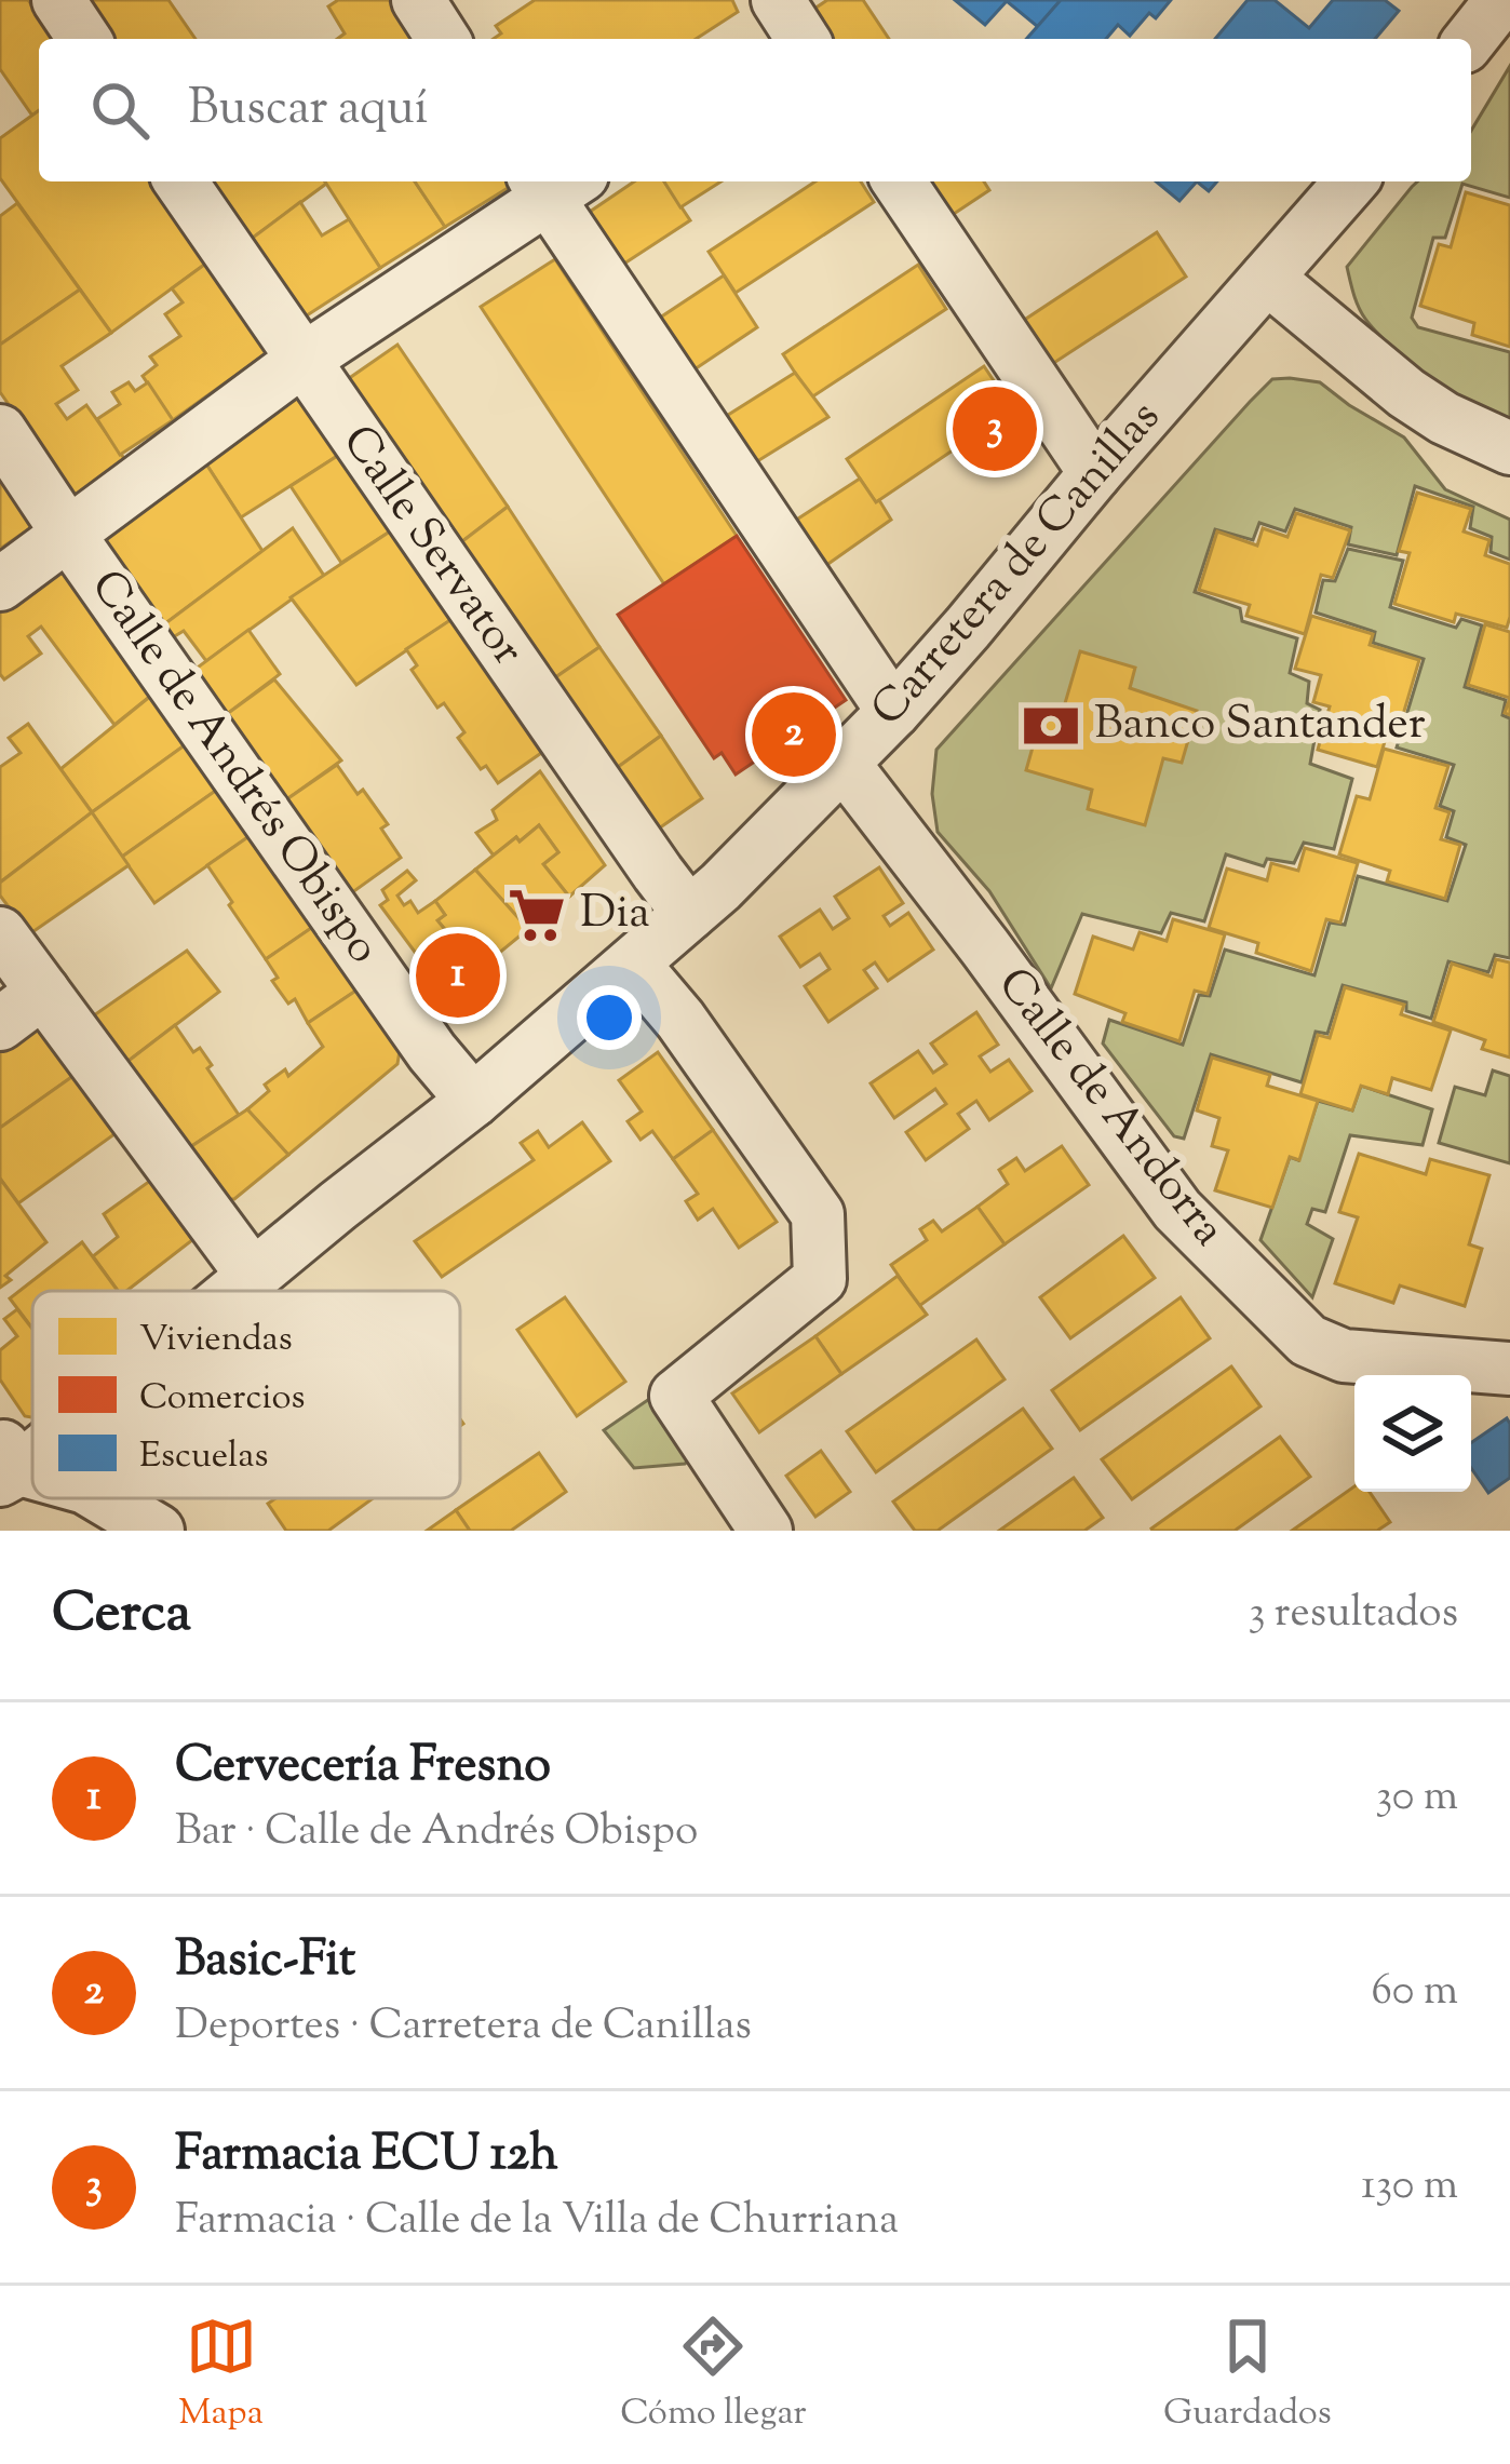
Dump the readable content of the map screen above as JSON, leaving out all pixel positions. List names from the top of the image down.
{
  "streets": {
    "street": [
      "Calle Servator",
      "Carretera de Canillas",
      "Calle de Andrés Obispo",
      "Calle de Andorra"
    ]
  },
  "crossings": [
    ["Calle Servator", "Carretera de Canillas"],
    ["Carretera de Canillas", "Calle de Andrés Obispo"],
    ["Carretera de Canillas", "Calle de Andorra"]
  ],
  "places": {
    "bank": ["Banco Santander"],
    "supermarket": ["Dia"]
  },
  "legend": ["Viviendas", "Comercios", "Escuelas"],
  "page": {
    "search": "Buscar aquí",
    "pins": ["3", "2", "1"],
    "heading": ["Cerca", "3 resultados"],
    "list": [
      {
        "mark": "1",
        "name": "Cervecería Fresno",
        "note": "Bar · Calle de Andrés Obispo",
        "value": "30 m"
      },
      {
        "mark": "2",
        "name": "Basic-Fit",
        "note": "Deportes · Carretera de Canillas",
        "value": "60 m"
      },
      {
        "mark": "3",
        "name": "Farmacia ECU 12h",
        "note": "Farmacia · Calle de la Villa de Churriana",
        "value": "130 m"
      }
    ],
    "nav": ["Mapa", "Cómo llegar", "Guardados"]
  }
}
